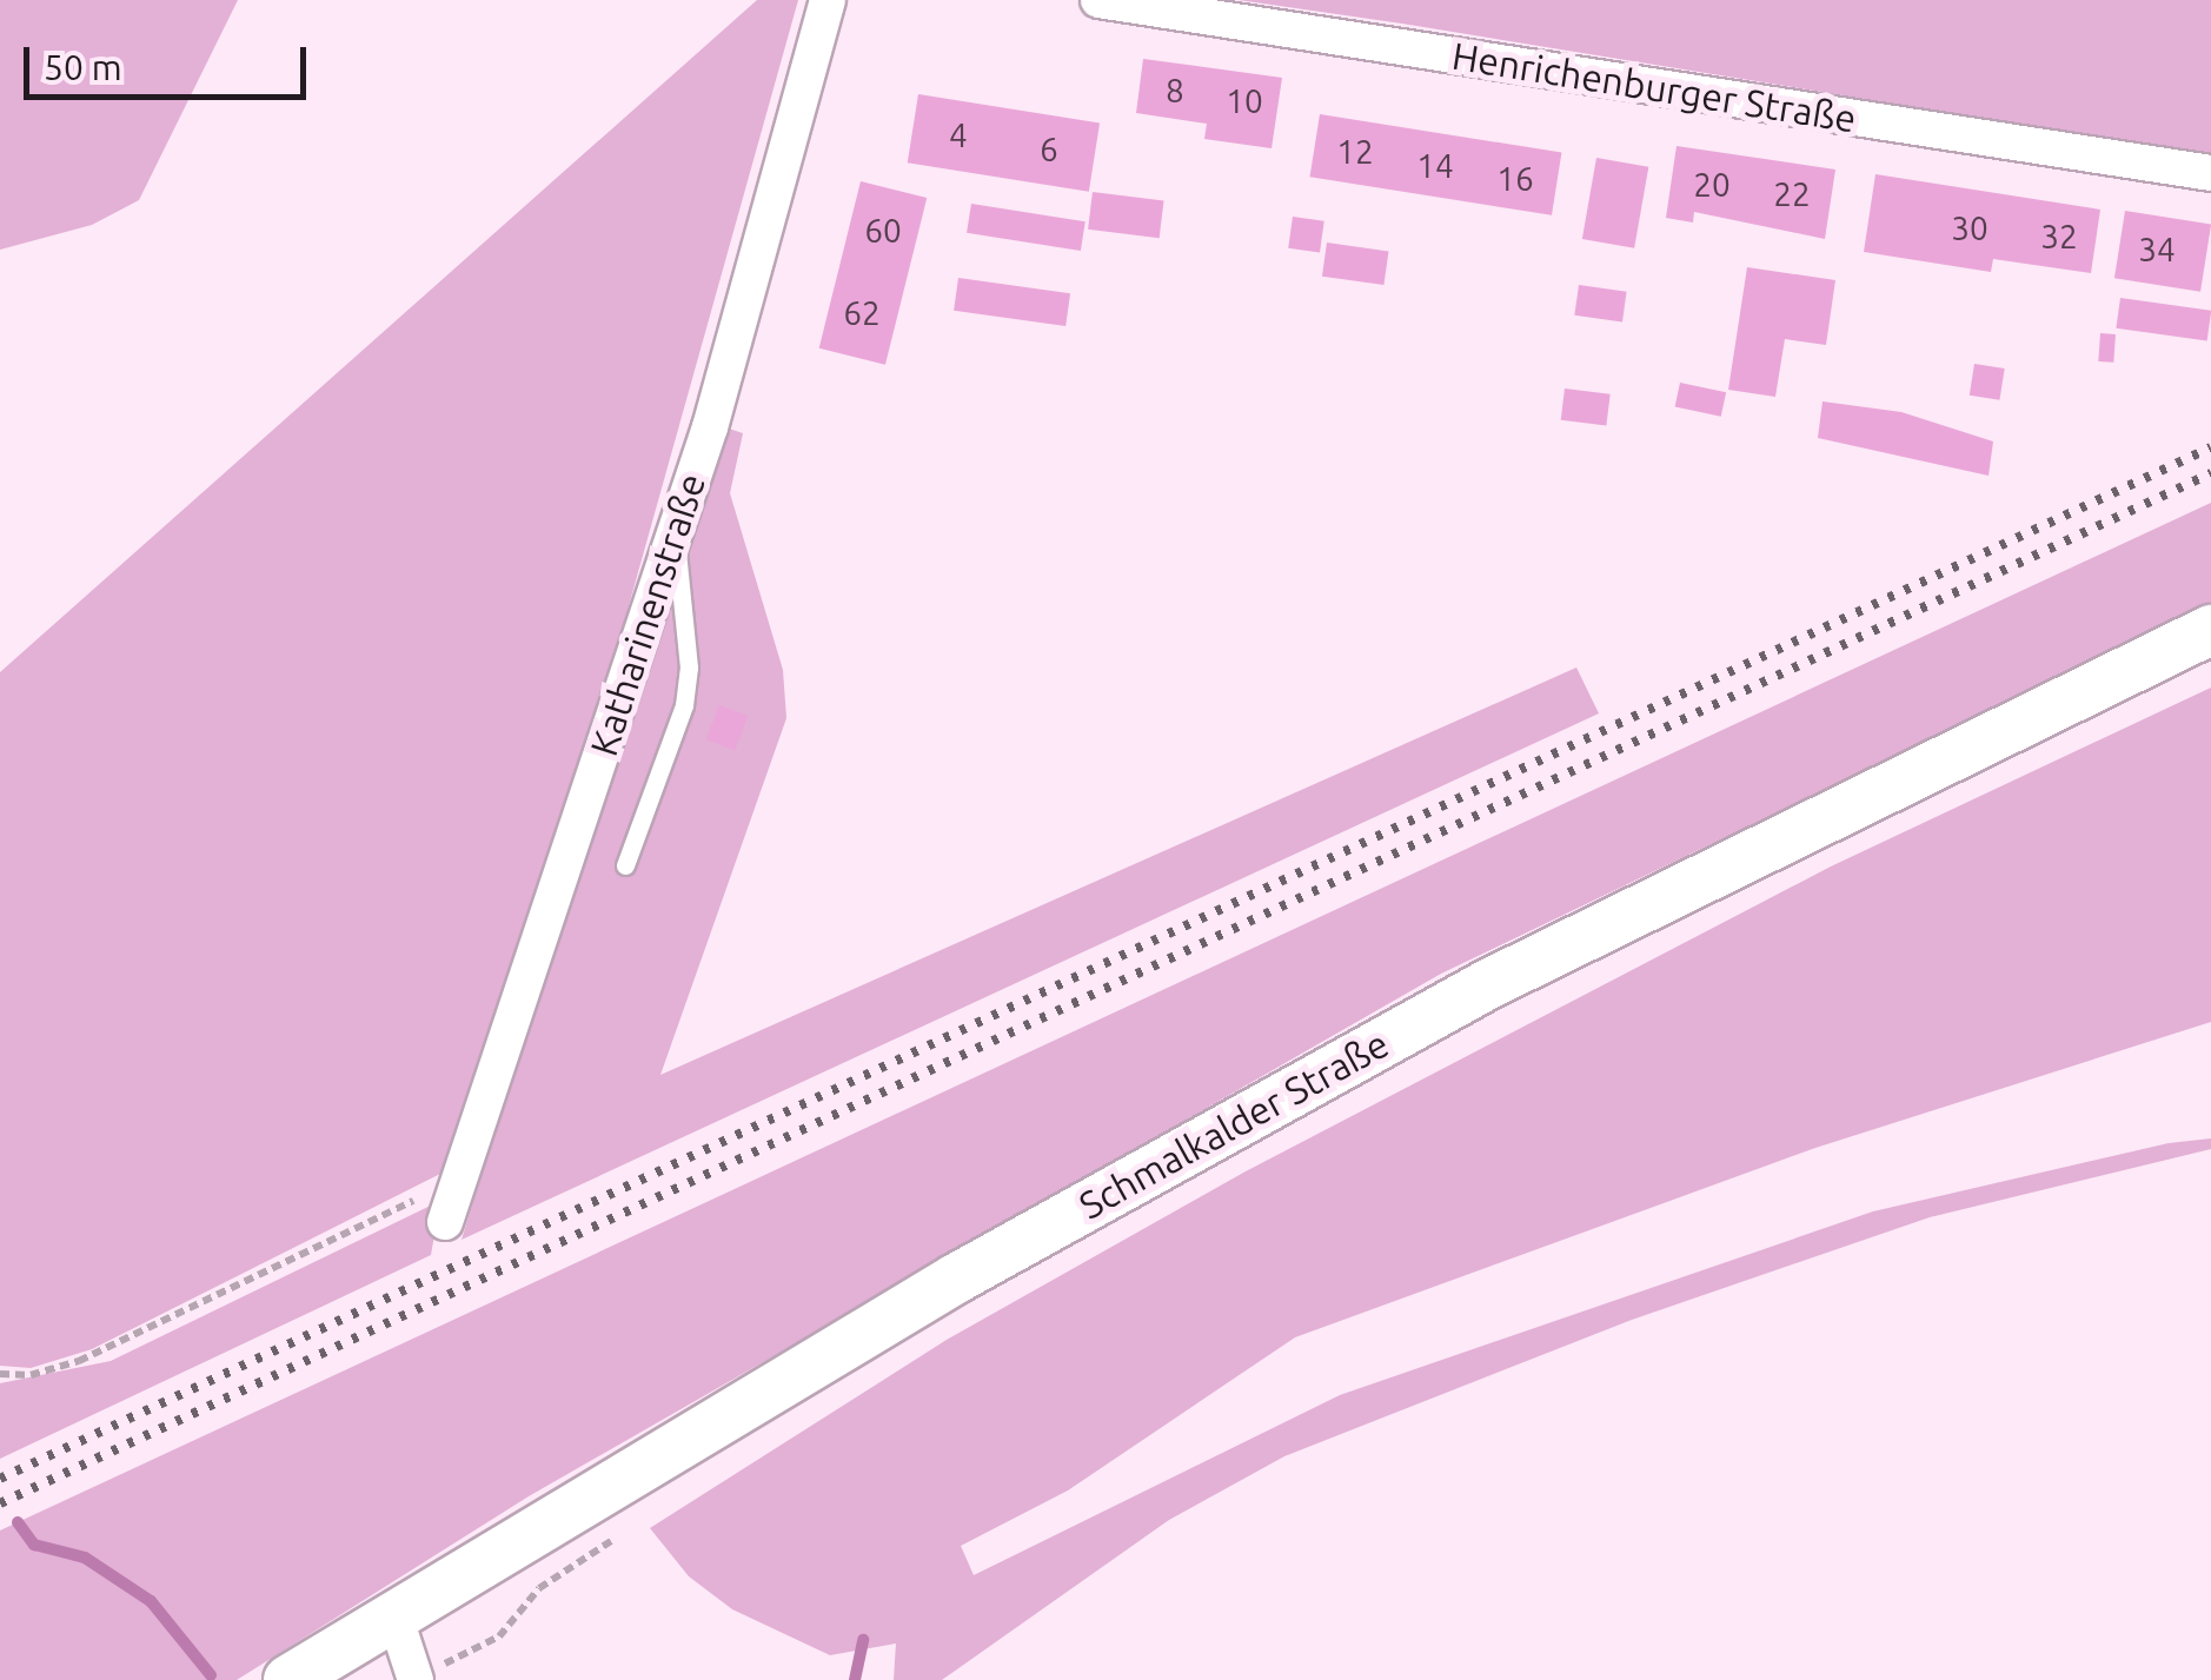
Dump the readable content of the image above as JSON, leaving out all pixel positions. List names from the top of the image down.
{
  "streets": {
    "main road": ["Schmalkalder Straße"],
    "street": ["Henrichenburger Straße", "Katharinenstraße"]
  },
  "house_numbers": [
    "8",
    "10",
    "4",
    "6",
    "12",
    "14",
    "16",
    "20",
    "22",
    "30",
    "60",
    "32",
    "34",
    "62"
  ],
  "scale_bar": "50 m"
}
